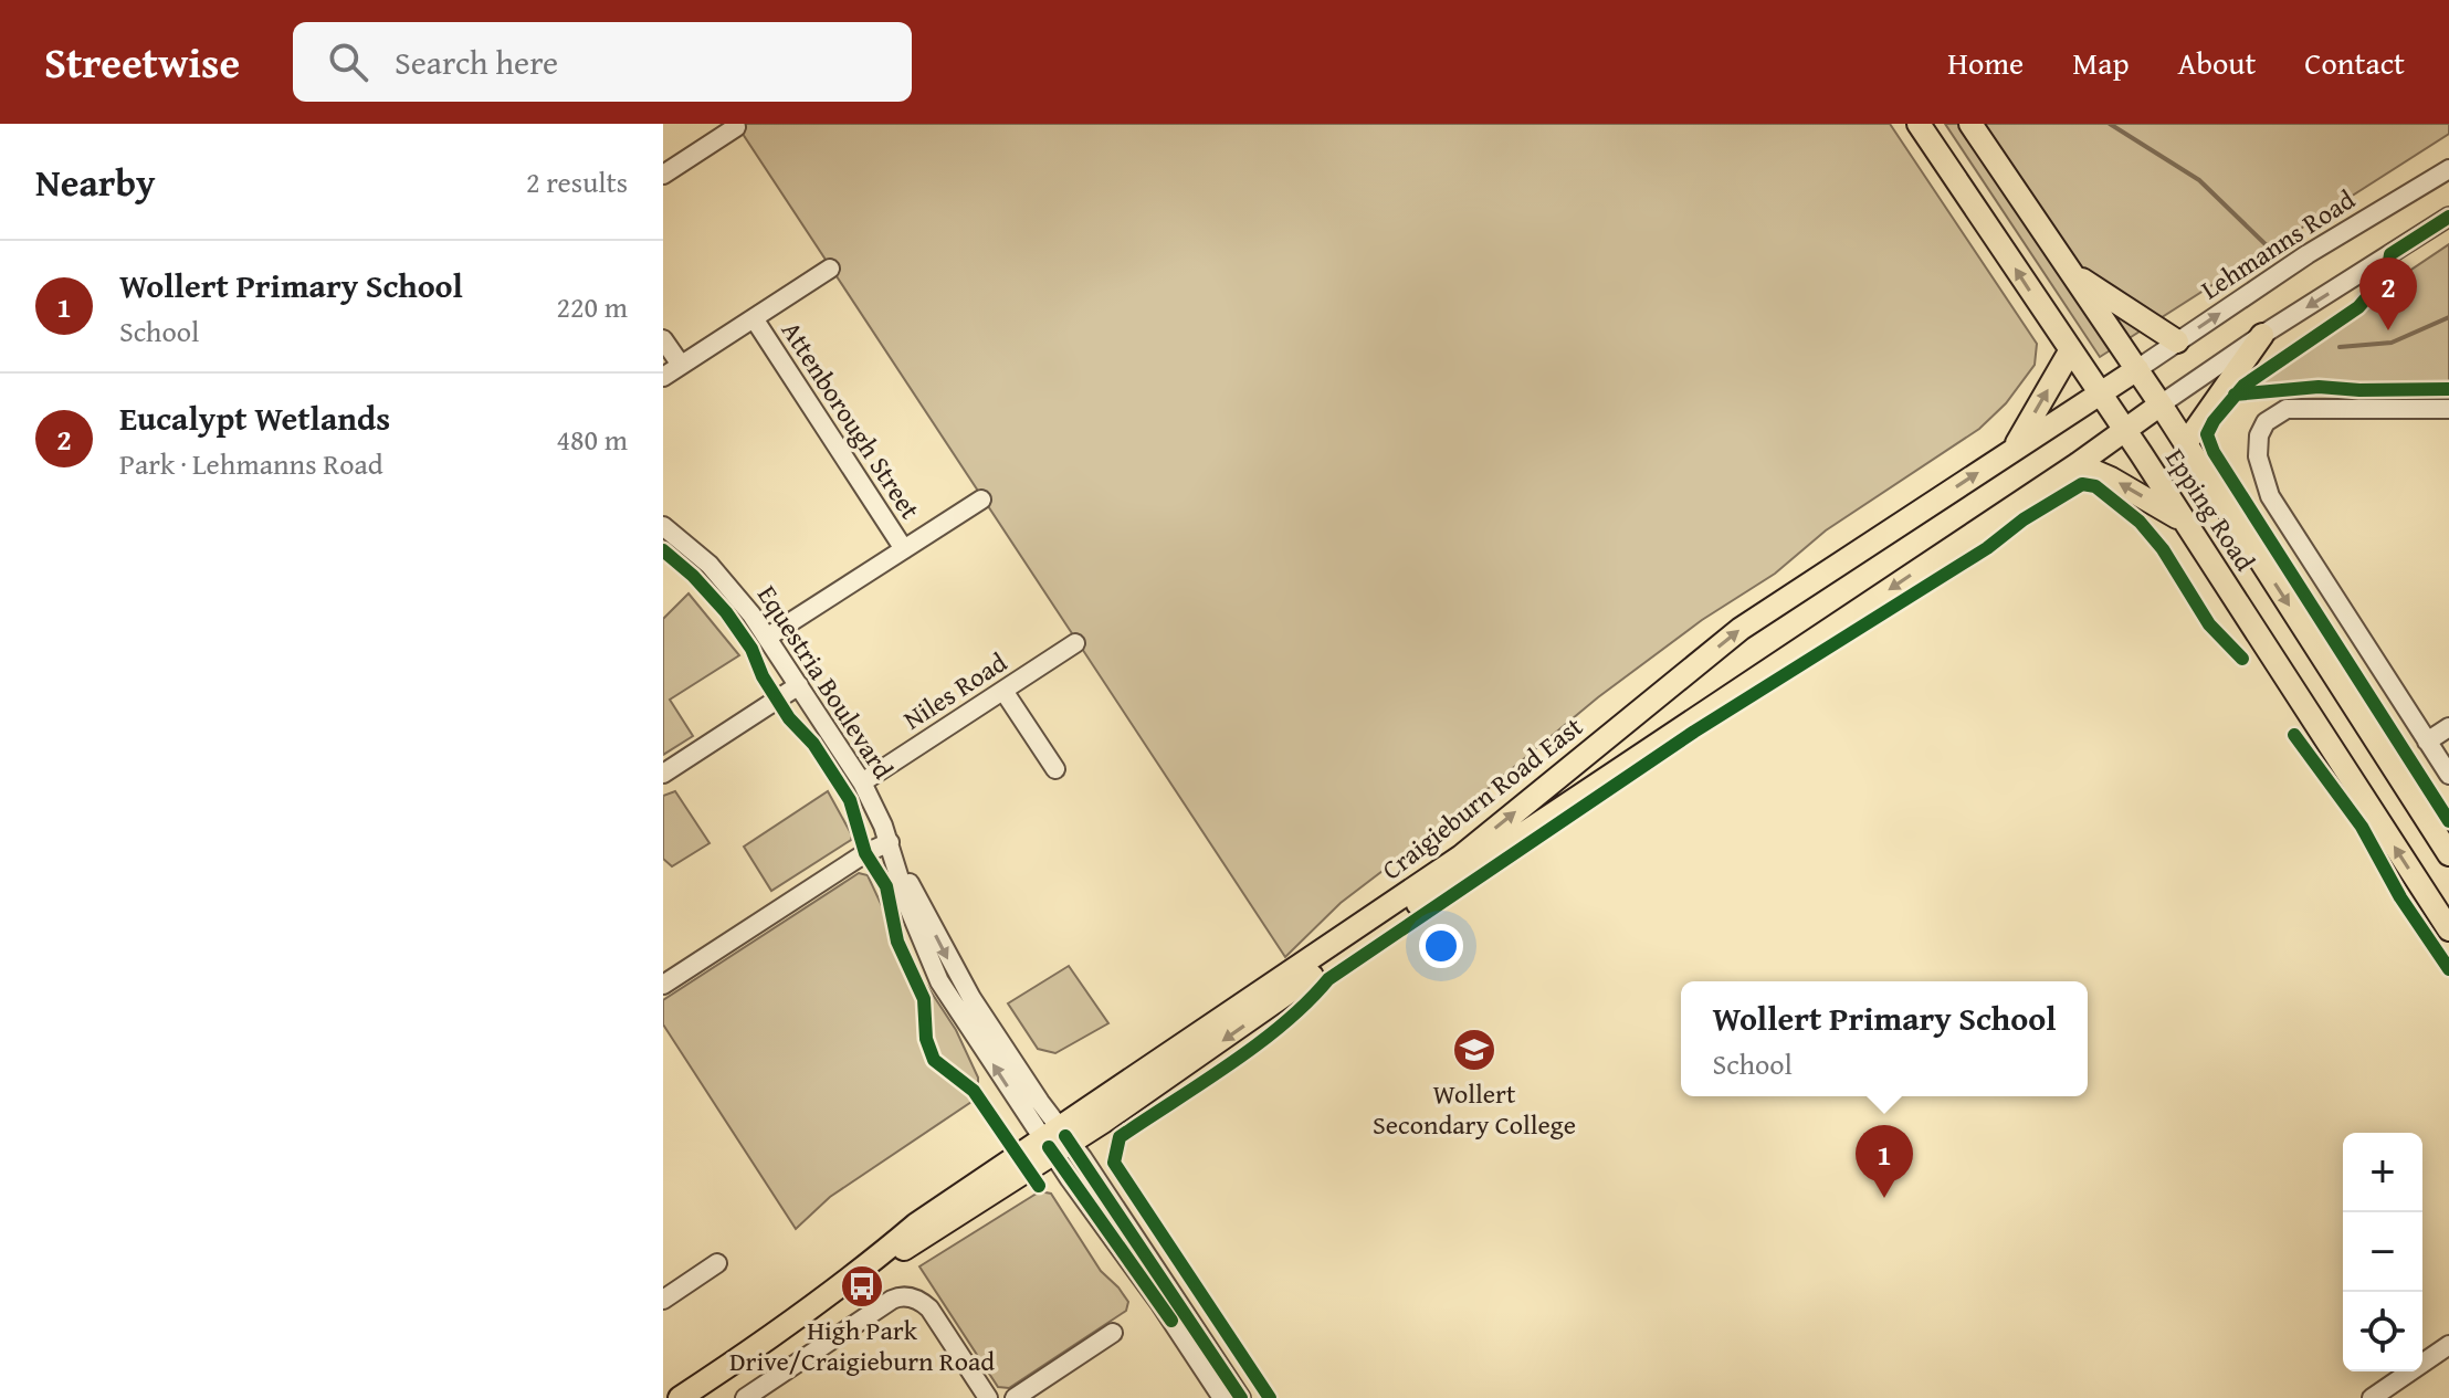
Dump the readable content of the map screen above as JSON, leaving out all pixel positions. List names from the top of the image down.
{
  "streets": {
    "main road": ["Epping Road", "Craigieburn Road East"],
    "street": [
      "Lehmanns Road",
      "Attenborough Street",
      "Equestria Boulevard",
      "Niles Road"
    ]
  },
  "crossings": [
    ["Lehmanns Road", "Epping Road"],
    ["Lehmanns Road", "Craigieburn Road East"],
    ["Epping Road", "Craigieburn Road East"],
    ["Equestria Boulevard", "Niles Road"],
    ["Equestria Boulevard", "Craigieburn Road East"]
  ],
  "places": {
    "school or university": ["Wollert Secondary College"],
    "bus stop": ["High Park Drive/Craigieburn Road"]
  },
  "page": {
    "header": "Streetwise",
    "search": "Search here",
    "nav": [
      "Home",
      "Map",
      "About",
      "Contact"
    ],
    "heading": ["Nearby", "2 results"],
    "list": [
      {
        "mark": "1",
        "name": "Wollert Primary School",
        "note": "School",
        "value": "220 m"
      },
      {
        "mark": "2",
        "name": "Eucalypt Wetlands",
        "note": "Park · Lehmanns Road",
        "value": "480 m"
      }
    ],
    "pins": ["2", "1"],
    "popup": ["Wollert Primary School", "School"],
    "map_buttons": ["+", "−"]
  }
}
